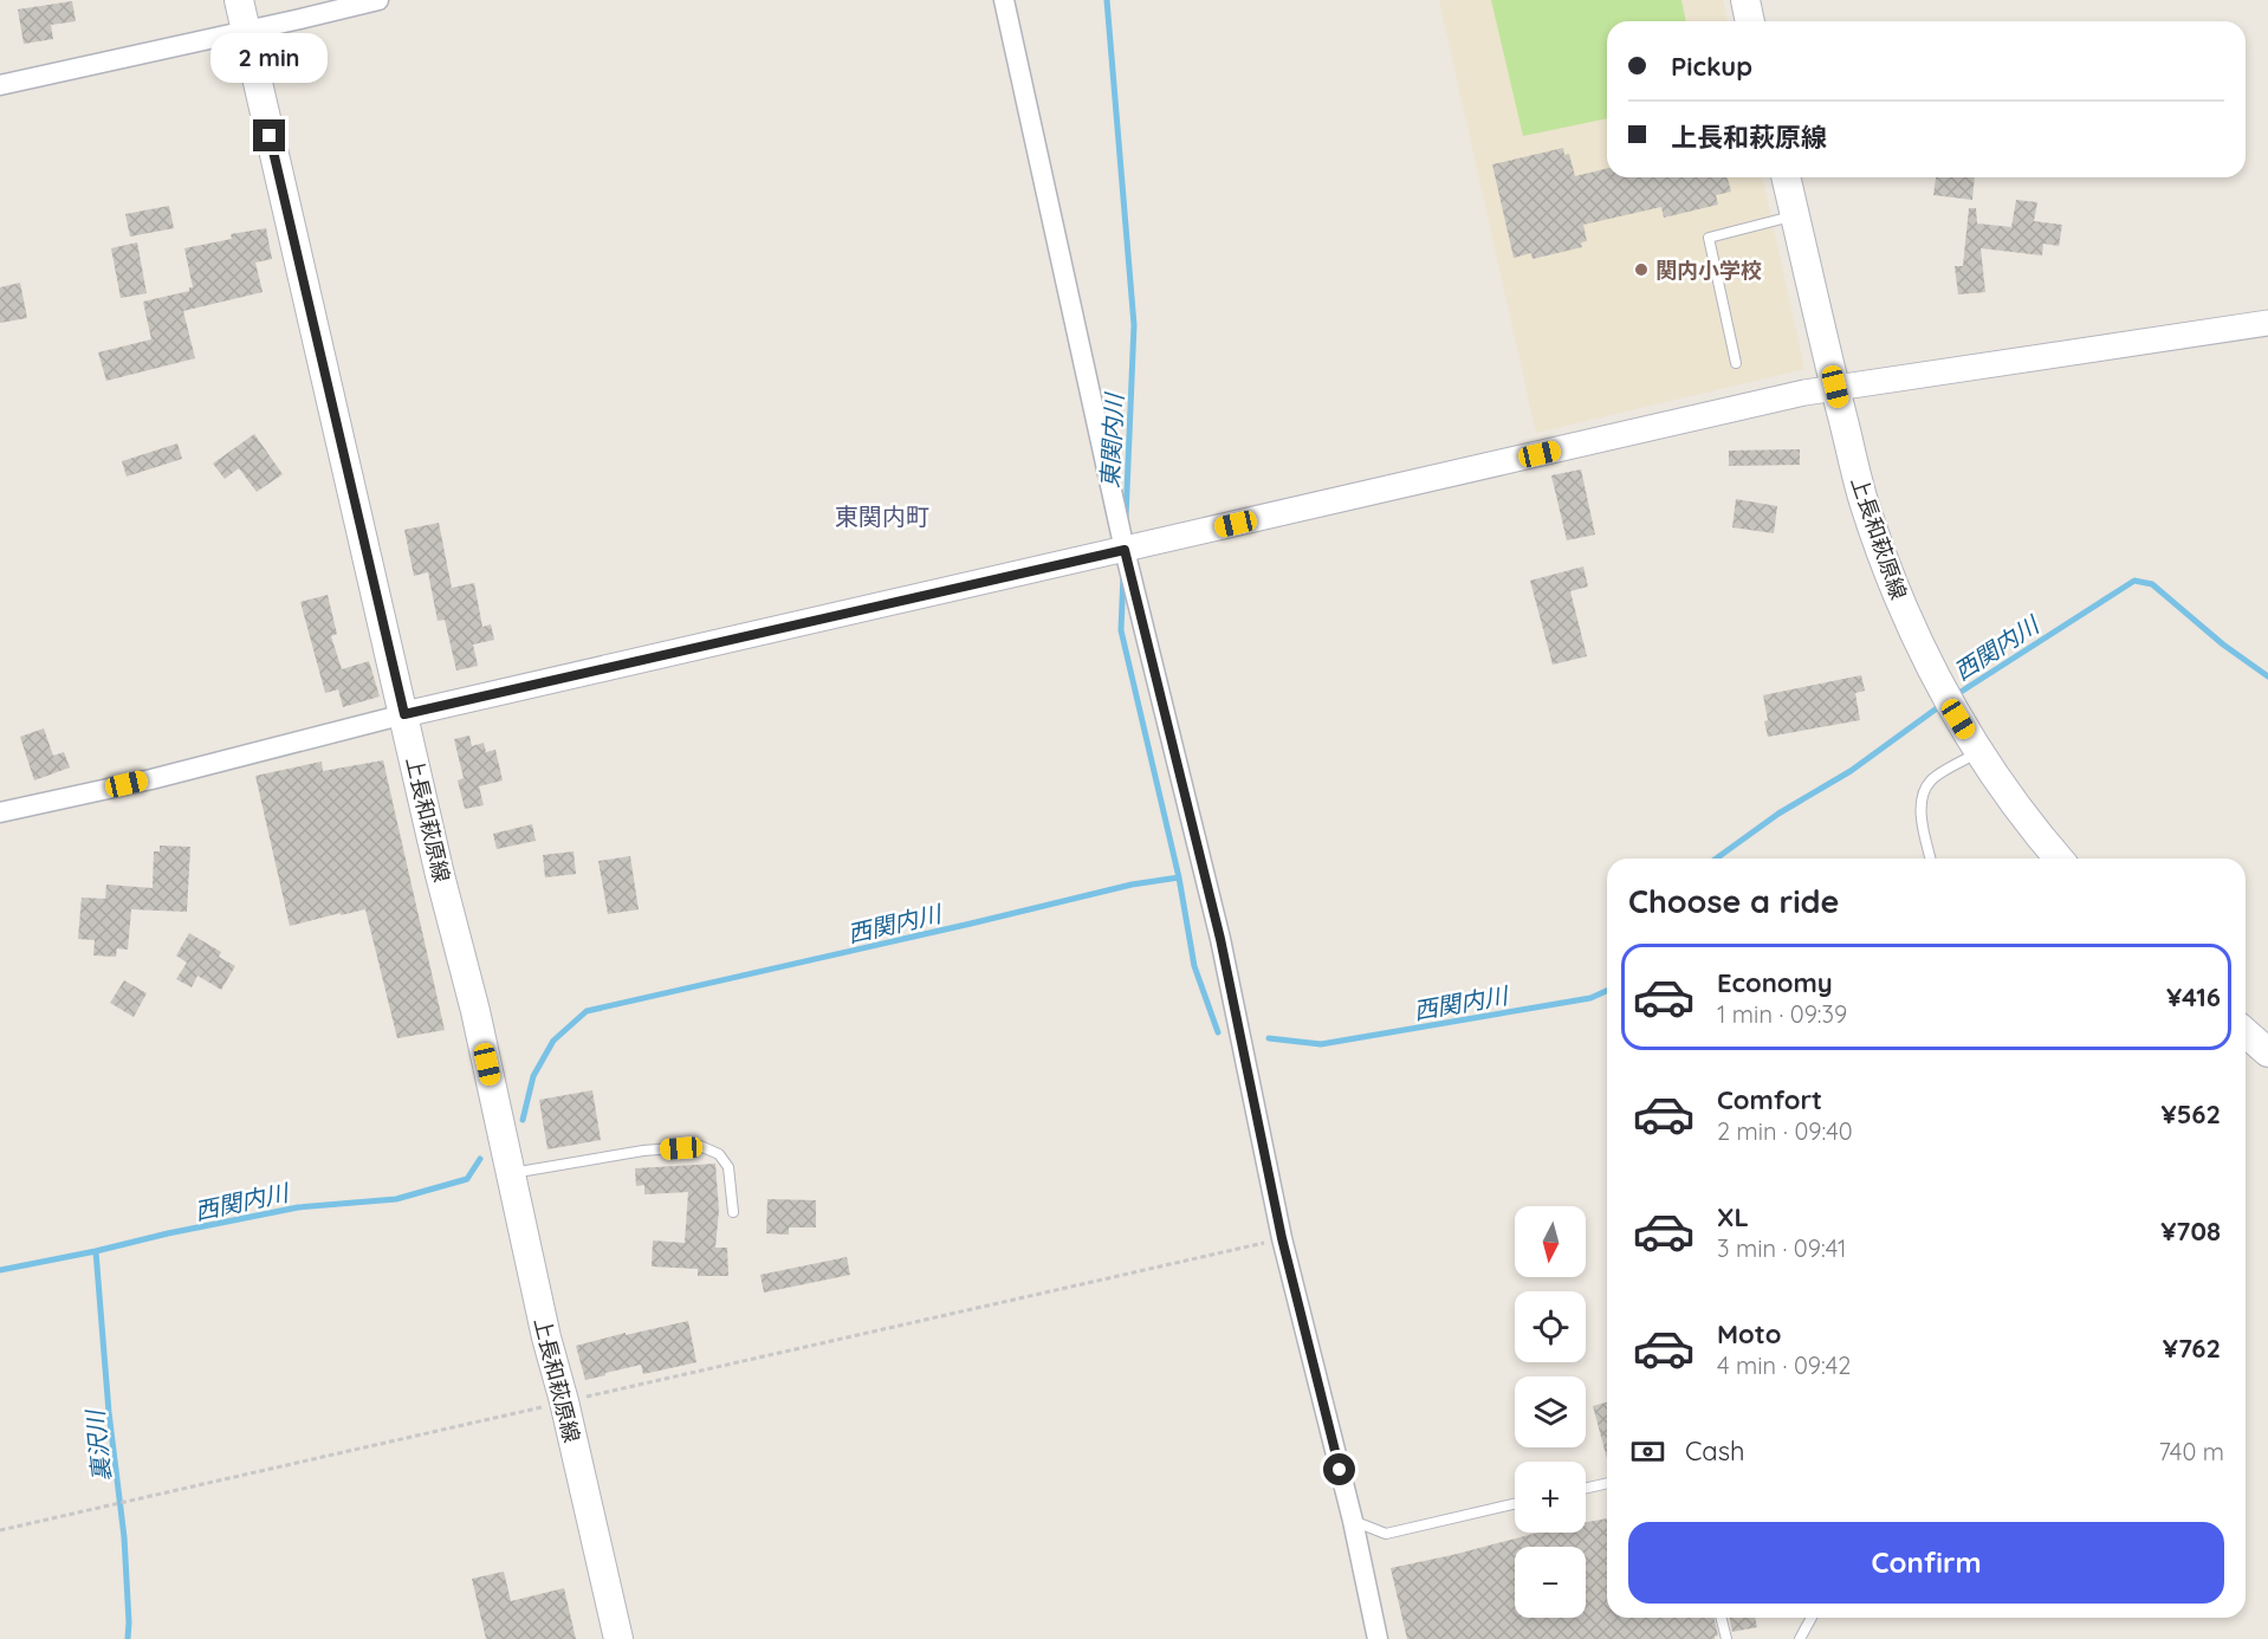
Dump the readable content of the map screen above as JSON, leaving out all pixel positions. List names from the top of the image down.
{
  "streets": {
    "main road": ["上長和萩原線"]
  },
  "districts": ["東関内町"],
  "water": ["東関内川", "西関内川", "裏沢川"],
  "places": ["関内小学校"],
  "north": "bottom",
  "page": {
    "banner": ["Pickup", "上長和萩原線"],
    "bubble": "2 min",
    "heading": "Choose a ride",
    "list": [
      {
        "name": "Economy",
        "note": "1 min · 09:39",
        "value": "¥416"
      },
      {
        "name": "Comfort",
        "note": "2 min · 09:40",
        "value": "¥562"
      },
      {
        "name": "XL",
        "note": "3 min · 09:41",
        "value": "¥708"
      },
      {
        "name": "Moto",
        "note": "4 min · 09:42",
        "value": "¥762"
      }
    ],
    "map_buttons": ["+", "−"],
    "pay": ["Cash", "740 m"],
    "buttons": "Confirm"
  }
}
